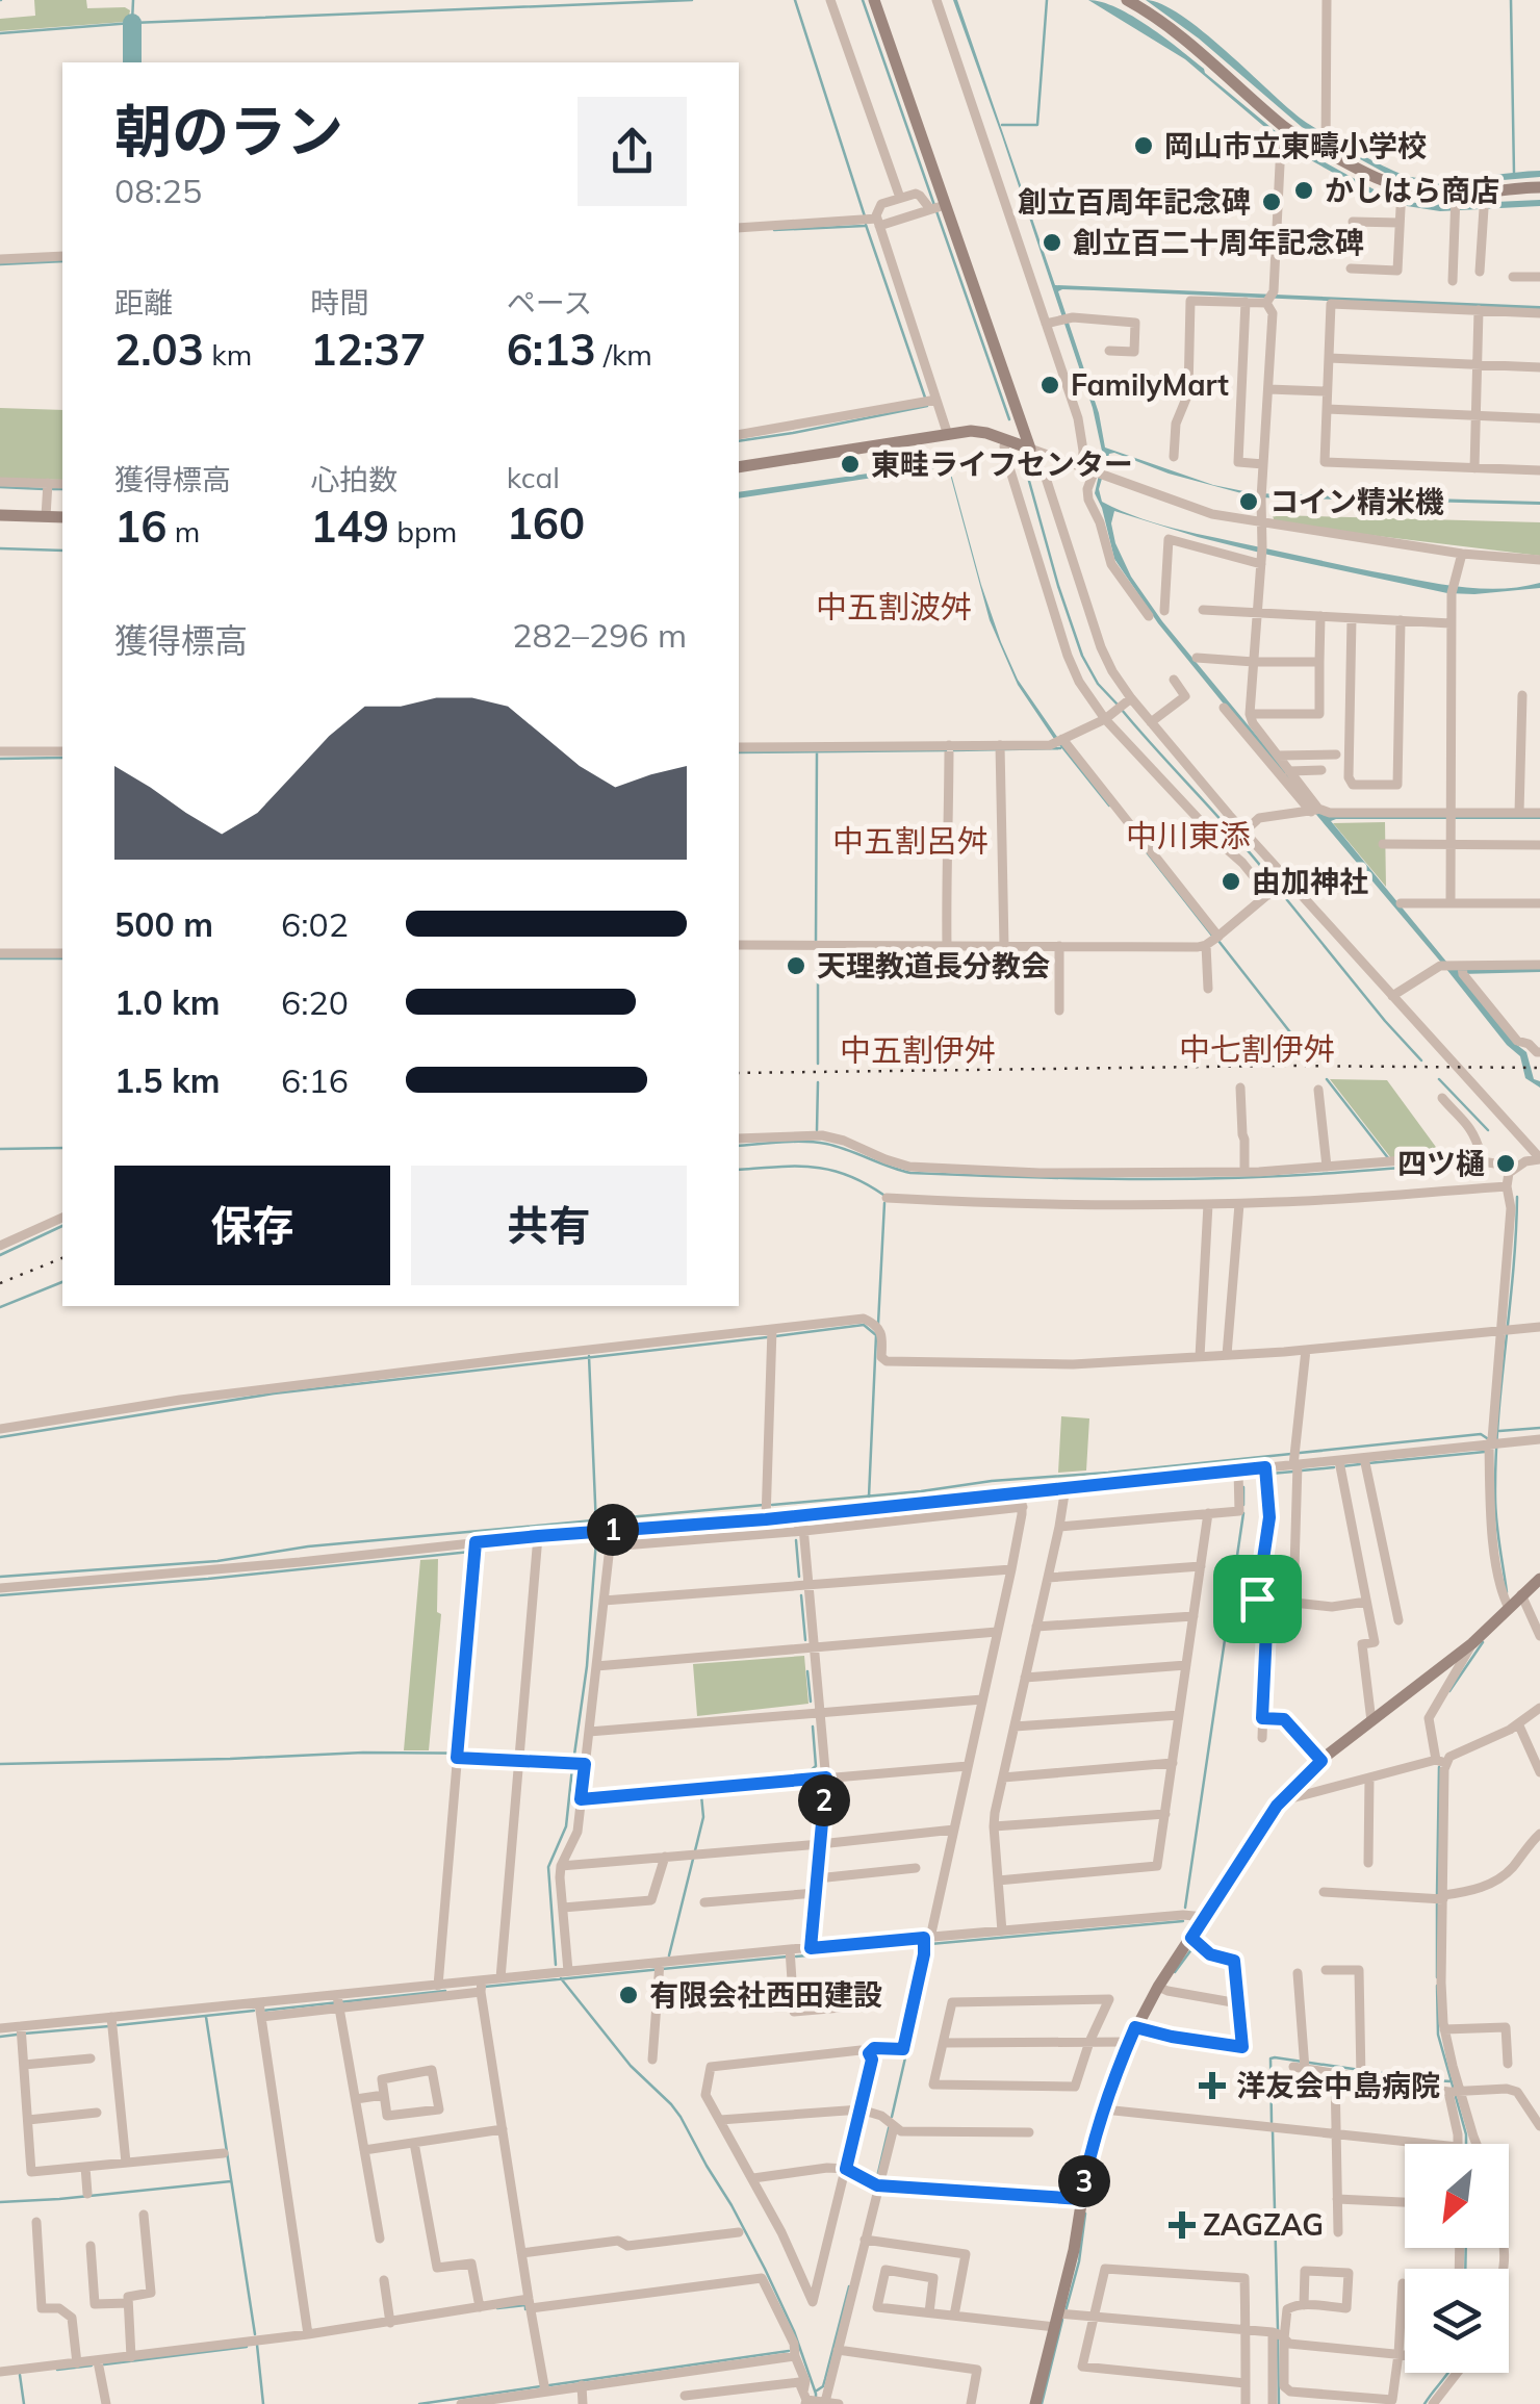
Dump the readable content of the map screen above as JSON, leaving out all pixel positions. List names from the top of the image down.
{
  "districts": [
    "中五割波舛",
    "中川東添",
    "中五割呂舛",
    "中七割伊舛",
    "中五割伊舛"
  ],
  "places": {
    "other": [
      "岡山市立東疇小学校",
      "かしはら商店",
      "創立百周年記念碑",
      "創立百二十周年記念碑",
      "FamilyMart",
      "東畦ライフセンター",
      "コイン精米機",
      "由加神社",
      "天理教道長分教会",
      "四ツ樋",
      "有限会社西田建設"
    ],
    "health": ["洋友会中島病院", "ZAGZAG"]
  },
  "north": "bottom left",
  "page": {
    "heading": ["朝のラン", "08:25"],
    "stats": [
      ["距離", "2.03 km"],
      ["時間", "12:37"],
      ["ペース", "6:13 /km"],
      ["獲得標高", "16 m"],
      ["心拍数", "149 bpm"],
      ["kcal", "160"]
    ],
    "chart": ["獲得標高", "282–296 m"],
    "list": [
      {
        "name": "500 m",
        "note": "6:02"
      },
      {
        "name": "1.0 km",
        "note": "6:20"
      },
      {
        "name": "1.5 km",
        "note": "6:16"
      }
    ],
    "buttons": ["保存", "共有"],
    "pins": ["1", "2", "3"]
  }
}
